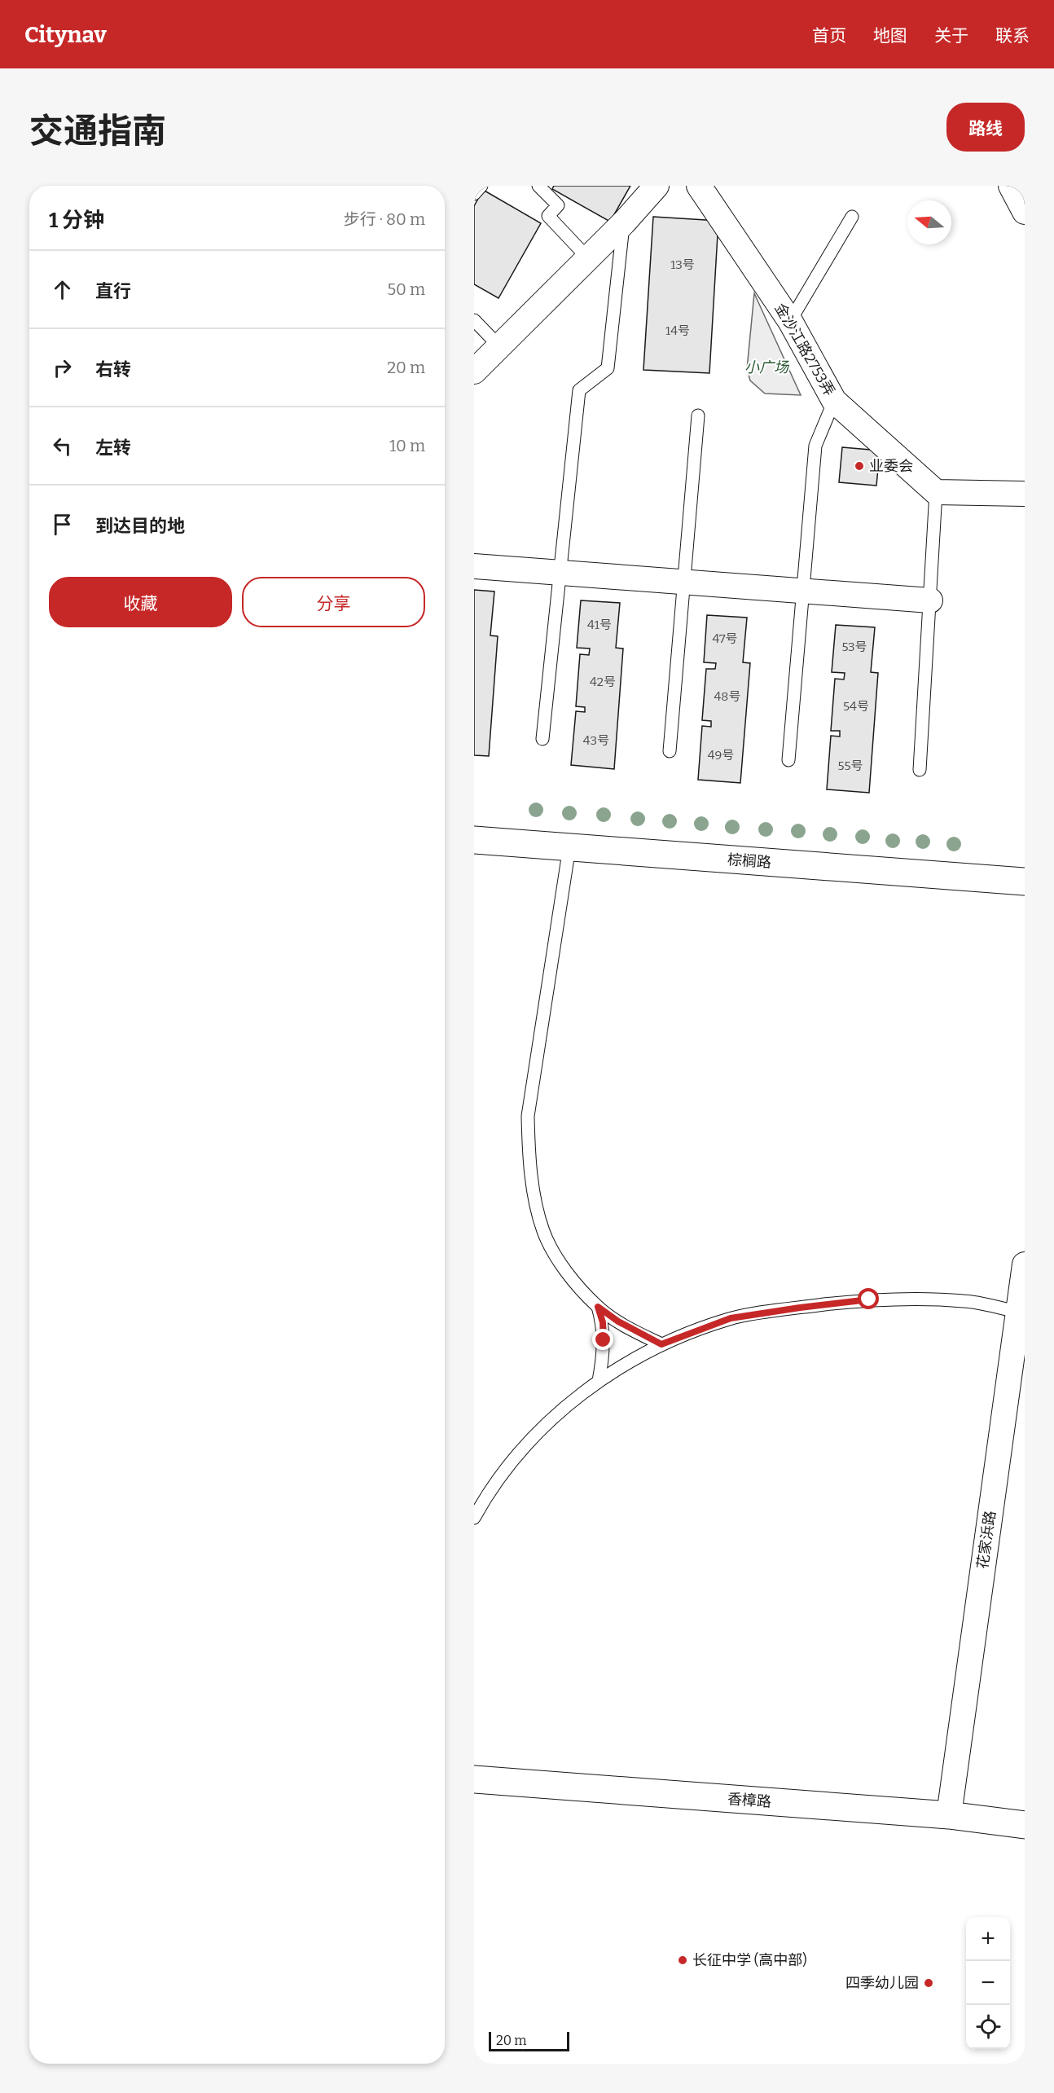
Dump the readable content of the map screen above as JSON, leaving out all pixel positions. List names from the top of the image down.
{
  "streets": {
    "street": [
      "金沙江路2753弄",
      "棕榈路",
      "花家浜路",
      "香樟路"
    ]
  },
  "crossings": [
    ["花家浜路", "香樟路"]
  ],
  "parks": ["小广场"],
  "places": ["业委会", "长征中学 (高中部)", "四季幼儿园"],
  "house_numbers": [
    "13号",
    "14号",
    "41号",
    "47号",
    "53号",
    "42号",
    "48号",
    "54号",
    "43号",
    "49号",
    "55号"
  ],
  "scale_bar": "20 m",
  "north": "left",
  "page": {
    "header": "Citynav",
    "nav": [
      "首页",
      "地图",
      "关于",
      "联系"
    ],
    "title": "交通指南",
    "buttons": [
      "路线",
      ["收藏", "分享"]
    ],
    "heading": ["1 分钟", "步行 · 80 m"],
    "list": [
      ["直行", "50 m"],
      ["右转", "20 m"],
      ["左转", "10 m"],
      "到达目的地"
    ],
    "map_buttons": ["+", "−"],
    "scale": "20 m"
  }
}
